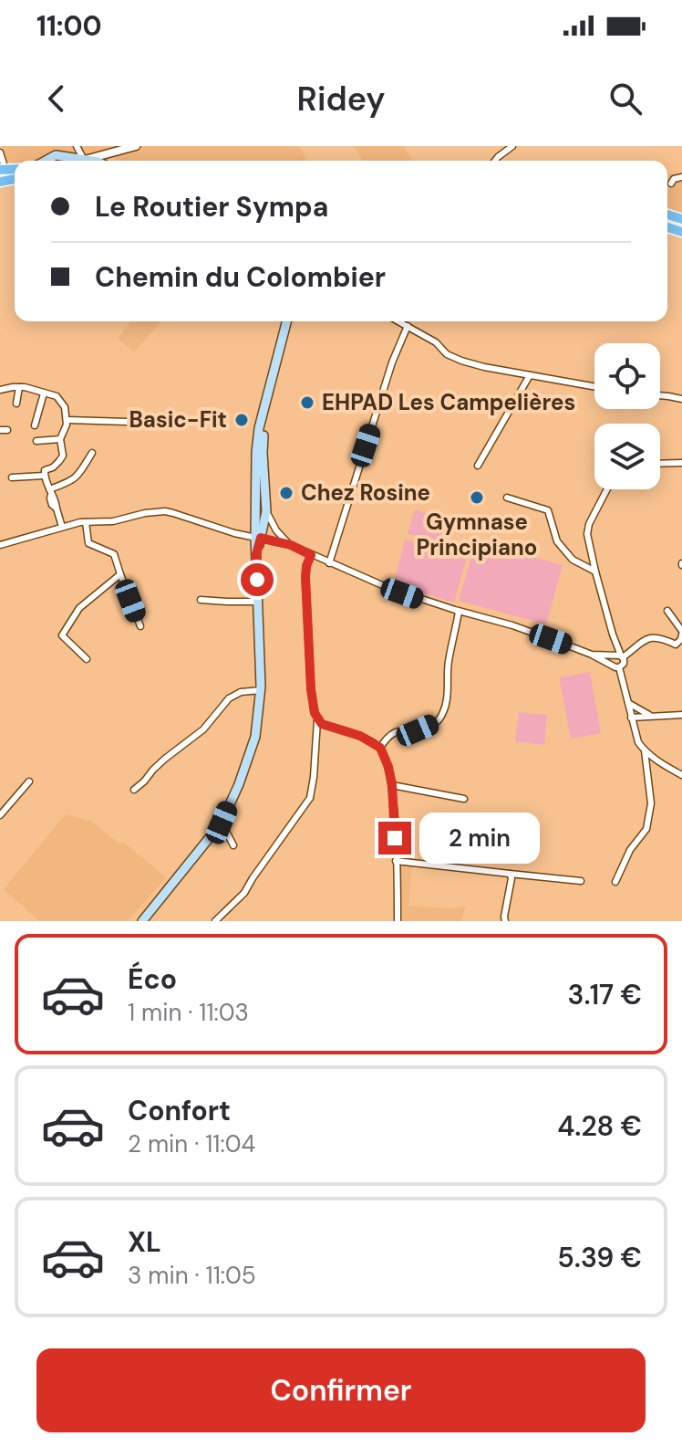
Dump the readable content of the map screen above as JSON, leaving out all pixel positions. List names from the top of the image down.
{
  "places": [
    "EHPAD Les Campelières",
    "Basic-Fit",
    "Chez Rosine",
    "Gymnase Principiano"
  ],
  "page": {
    "status": "11:00",
    "header": "Ridey",
    "banner": ["Le Routier Sympa", "Chemin du Colombier"],
    "bubble": "2 min",
    "list": [
      {
        "name": "Éco",
        "note": "1 min · 11:03",
        "value": "3.17 €"
      },
      {
        "name": "Confort",
        "note": "2 min · 11:04",
        "value": "4.28 €"
      },
      {
        "name": "XL",
        "note": "3 min · 11:05",
        "value": "5.39 €"
      }
    ],
    "buttons": "Confirmer"
  }
}
